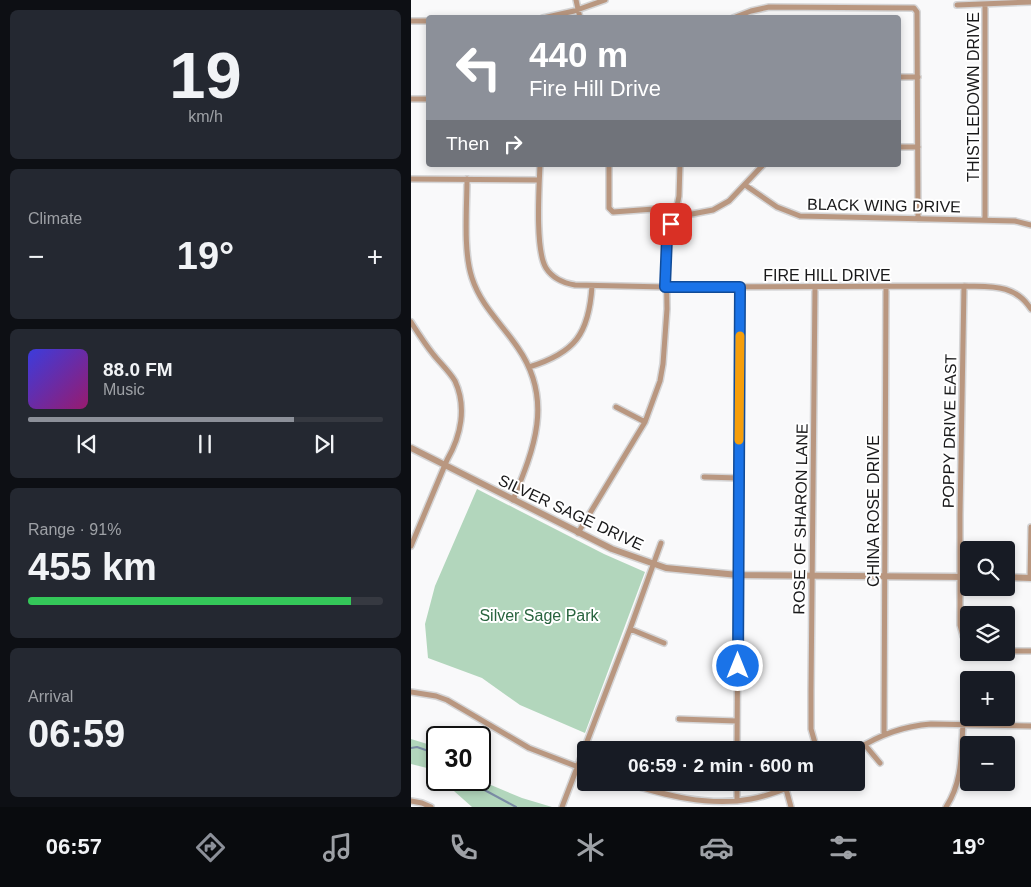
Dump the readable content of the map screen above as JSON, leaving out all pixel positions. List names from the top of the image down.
{
  "streets": {
    "street": [
      "THISTLEDOWN DRIVE",
      "BLACK WING DRIVE",
      "FIRE HILL DRIVE",
      "POPPY DRIVE EAST",
      "CHINA ROSE DRIVE",
      "SILVER SAGE DRIVE",
      "ROSE OF SHARON LANE"
    ]
  },
  "crossings": [
    ["THISTLEDOWN DRIVE", "BLACK WING DRIVE"],
    ["FIRE HILL DRIVE", "POPPY DRIVE EAST"],
    ["FIRE HILL DRIVE", "CHINA ROSE DRIVE"],
    ["FIRE HILL DRIVE", "ROSE OF SHARON LANE"],
    ["POPPY DRIVE EAST", "SILVER SAGE DRIVE"],
    ["CHINA ROSE DRIVE", "SILVER SAGE DRIVE"],
    ["SILVER SAGE DRIVE", "ROSE OF SHARON LANE"]
  ],
  "parks": ["Silver Sage Park"],
  "page": {
    "tile": [
      ["19", "km/h"],
      "Climate",
      ["Range · 91%", "455 km"],
      ["Arrival", "06:59"]
    ],
    "turn": ["440 m", "Fire Hill Drive"],
    "then": "Then",
    "heat": ["−", "19°", "+"],
    "song": ["88.0 FM", "Music"],
    "map_buttons": ["+", "−"],
    "limit": "30",
    "trip": "06:59 · 2 min · 600 m",
    "tabs": ["06:57", "19°"]
  }
}
